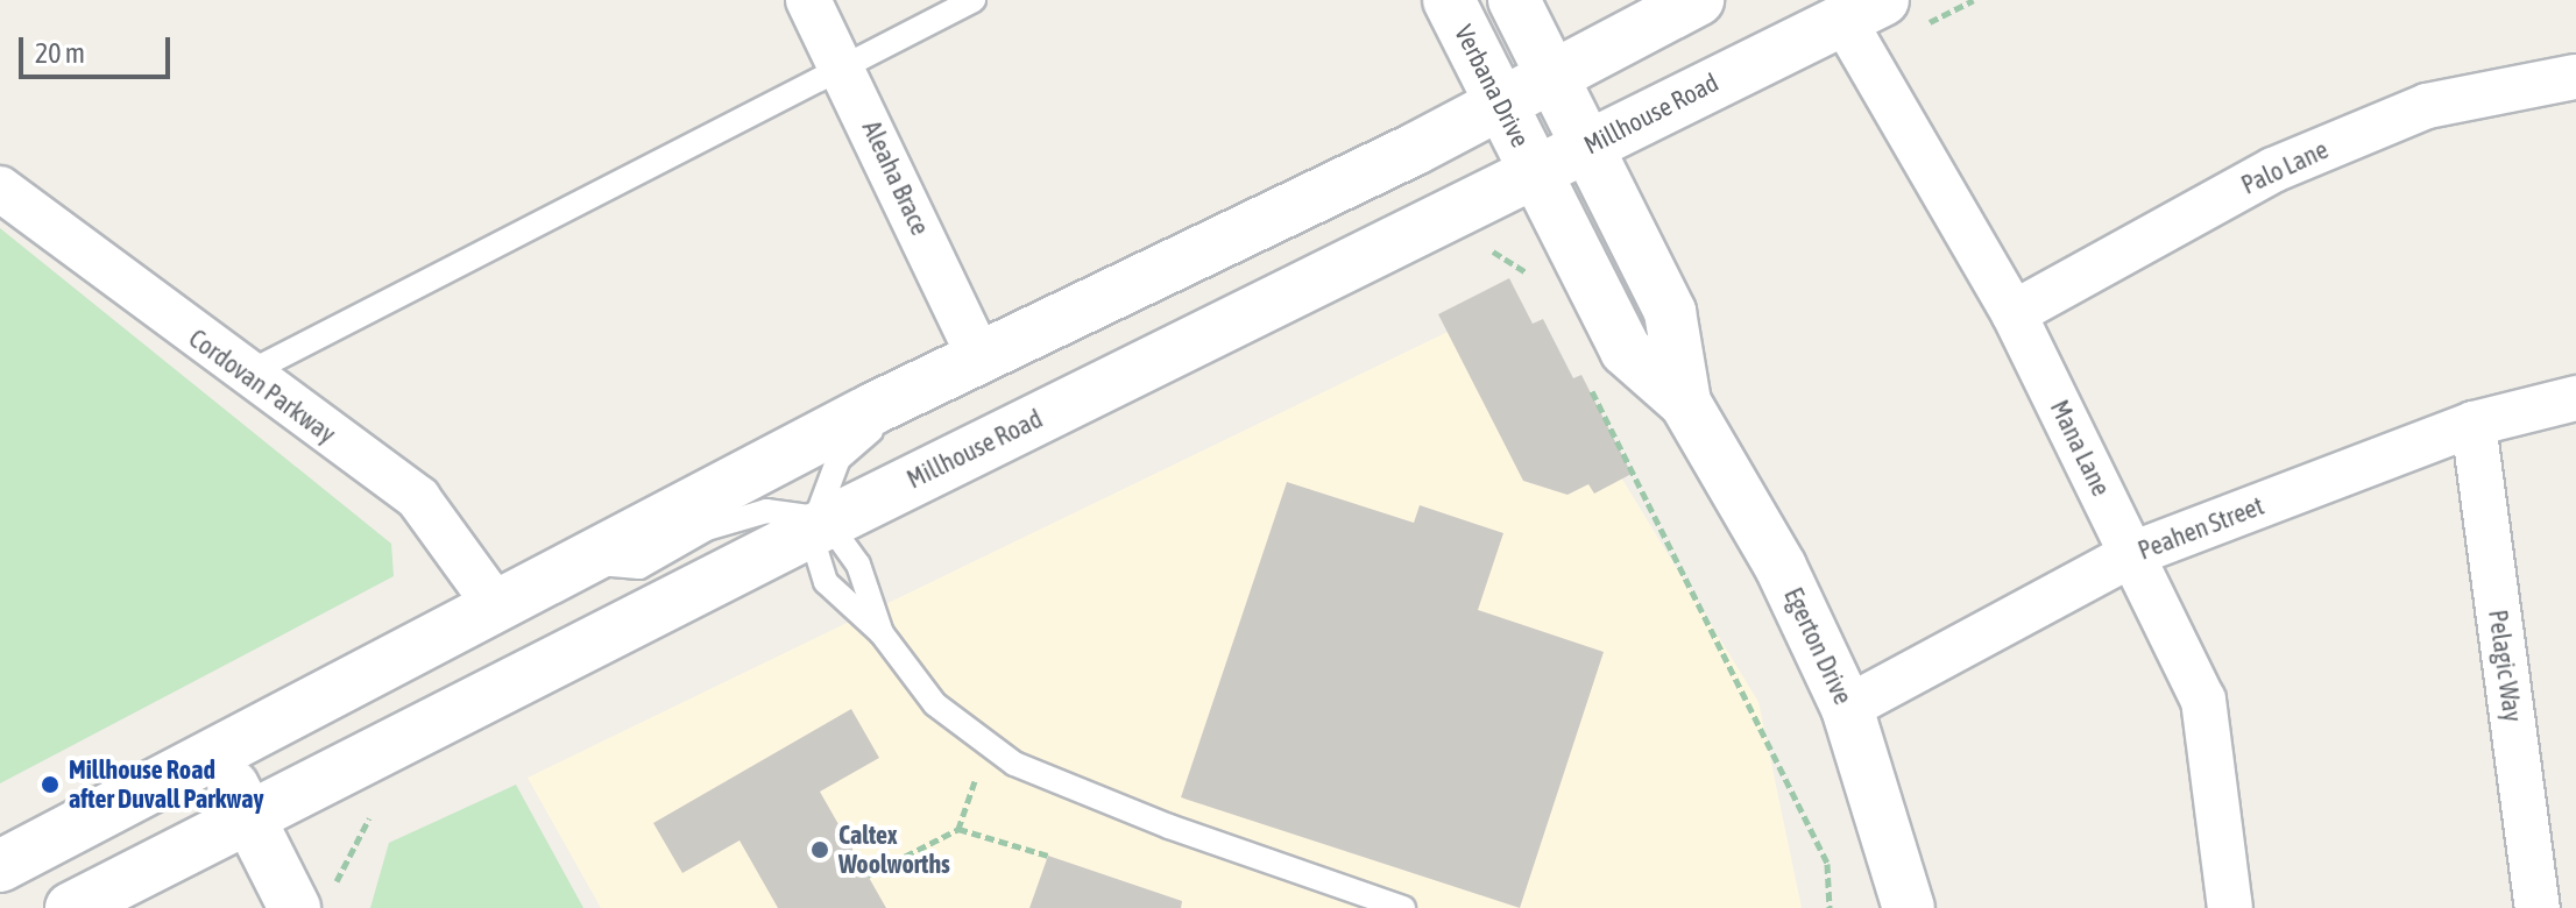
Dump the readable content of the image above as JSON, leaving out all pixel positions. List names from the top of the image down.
{
  "streets": {
    "main road": ["Verbana Drive", "Millhouse Road", "Egerton Drive"],
    "street": [
      "Palo Lane",
      "Aleaha Brace",
      "Cordovan Parkway",
      "Mana Lane",
      "Peahen Street",
      "Pelagic Way"
    ]
  },
  "crossings": [
    ["Verbana Drive", "Millhouse Road"],
    ["Verbana Drive", "Egerton Drive"],
    ["Millhouse Road", "Mana Lane"],
    ["Millhouse Road", "Egerton Drive"],
    ["Palo Lane", "Mana Lane"],
    ["Mana Lane", "Peahen Street"],
    ["Peahen Street", "Egerton Drive"],
    ["Peahen Street", "Pelagic Way"]
  ],
  "places": ["Millhouse Road after Duvall Parkway", "Caltex Woolworths"],
  "scale_bar": "20 m"
}
